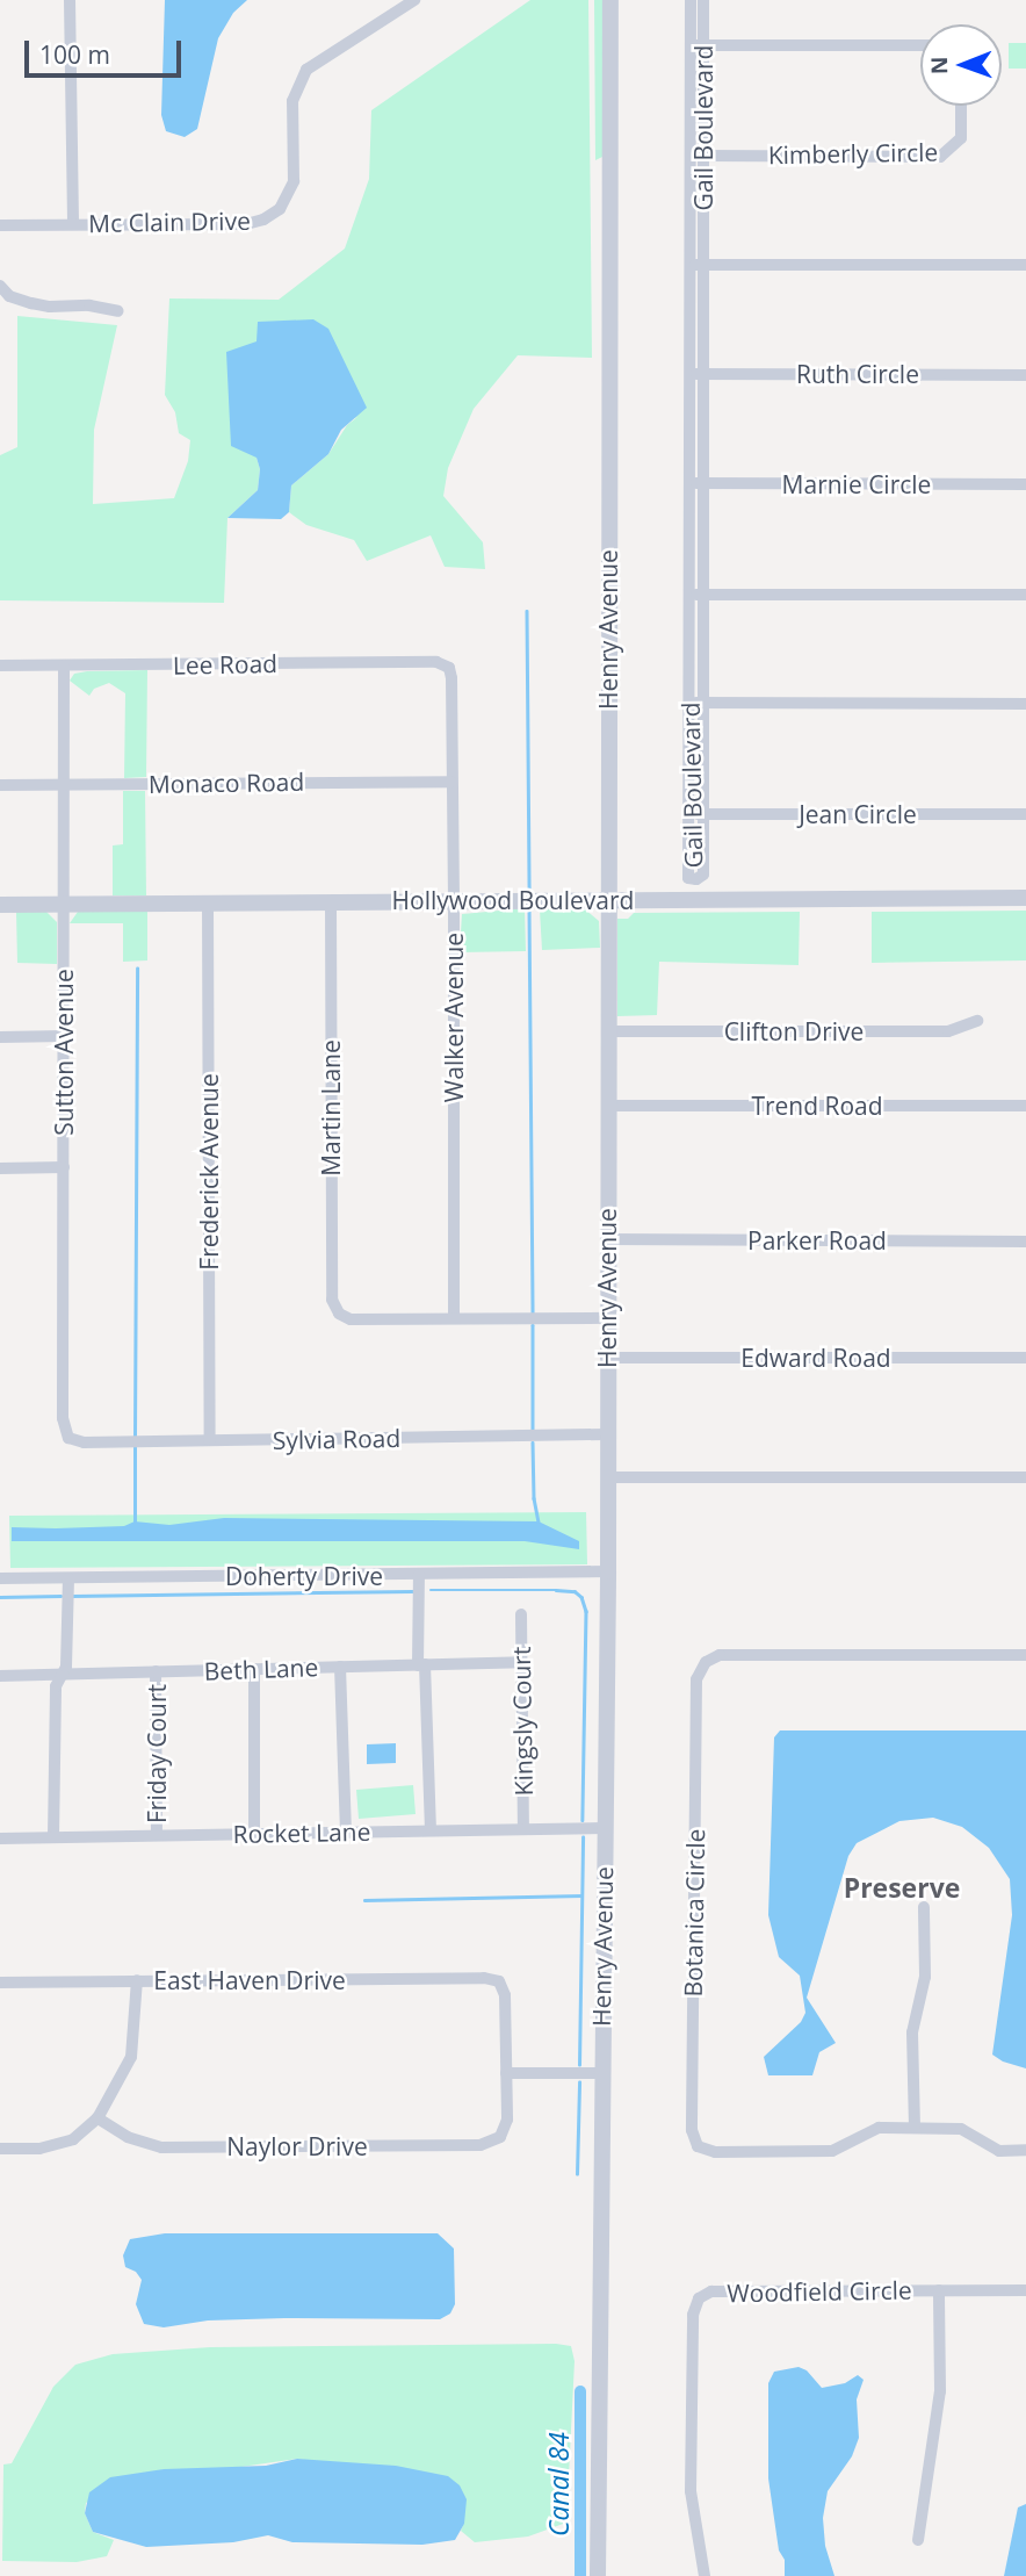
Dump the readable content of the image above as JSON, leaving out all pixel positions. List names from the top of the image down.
{
  "streets": {
    "street": [
      "Gail Boulevard",
      "Kimberly Circle",
      "Mc Clain Drive",
      "Ruth Circle",
      "Marnie Circle",
      "Henry Avenue",
      "Lee Road",
      "Monaco Road",
      "Jean Circle",
      "Hollywood Boulevard",
      "Walker Avenue",
      "Clifton Drive",
      "Sutton Avenue",
      "Trend Road",
      "Martin Lane",
      "Frederick Avenue",
      "Parker Road",
      "Edward Road",
      "Sylvia Road",
      "Doherty Drive",
      "Beth Lane",
      "Kingsly Court",
      "Friday Court",
      "Rocket Lane",
      "Botanica Circle",
      "East Haven Drive",
      "Naylor Drive",
      "Woodfield Circle"
    ]
  },
  "crossings": [
    ["Gail Boulevard", "Kimberly Circle"],
    ["Gail Boulevard", "Ruth Circle"],
    ["Gail Boulevard", "Marnie Circle"],
    ["Gail Boulevard", "Jean Circle"],
    ["Henry Avenue", "Hollywood Boulevard"],
    ["Henry Avenue", "Clifton Drive"],
    ["Henry Avenue", "Trend Road"],
    ["Henry Avenue", "Parker Road"],
    ["Henry Avenue", "Edward Road"],
    ["Henry Avenue", "Sylvia Road"],
    ["Henry Avenue", "Doherty Drive"],
    ["Henry Avenue", "Rocket Lane"],
    ["Lee Road", "Walker Avenue"],
    ["Lee Road", "Sutton Avenue"],
    ["Monaco Road", "Walker Avenue"],
    ["Monaco Road", "Sutton Avenue"],
    ["Hollywood Boulevard", "Walker Avenue"],
    ["Hollywood Boulevard", "Sutton Avenue"],
    ["Hollywood Boulevard", "Martin Lane"],
    ["Hollywood Boulevard", "Frederick Avenue"],
    ["Walker Avenue", "Martin Lane"],
    ["Sutton Avenue", "Sylvia Road"],
    ["Frederick Avenue", "Sylvia Road"],
    ["Beth Lane", "Kingsly Court"],
    ["Beth Lane", "Friday Court"],
    ["Kingsly Court", "Rocket Lane"],
    ["Friday Court", "Rocket Lane"],
    ["East Haven Drive", "Naylor Drive"]
  ],
  "districts": ["Preserve"],
  "water": ["Canal 84"],
  "scale_bar": "100 m",
  "north": "left"
}
